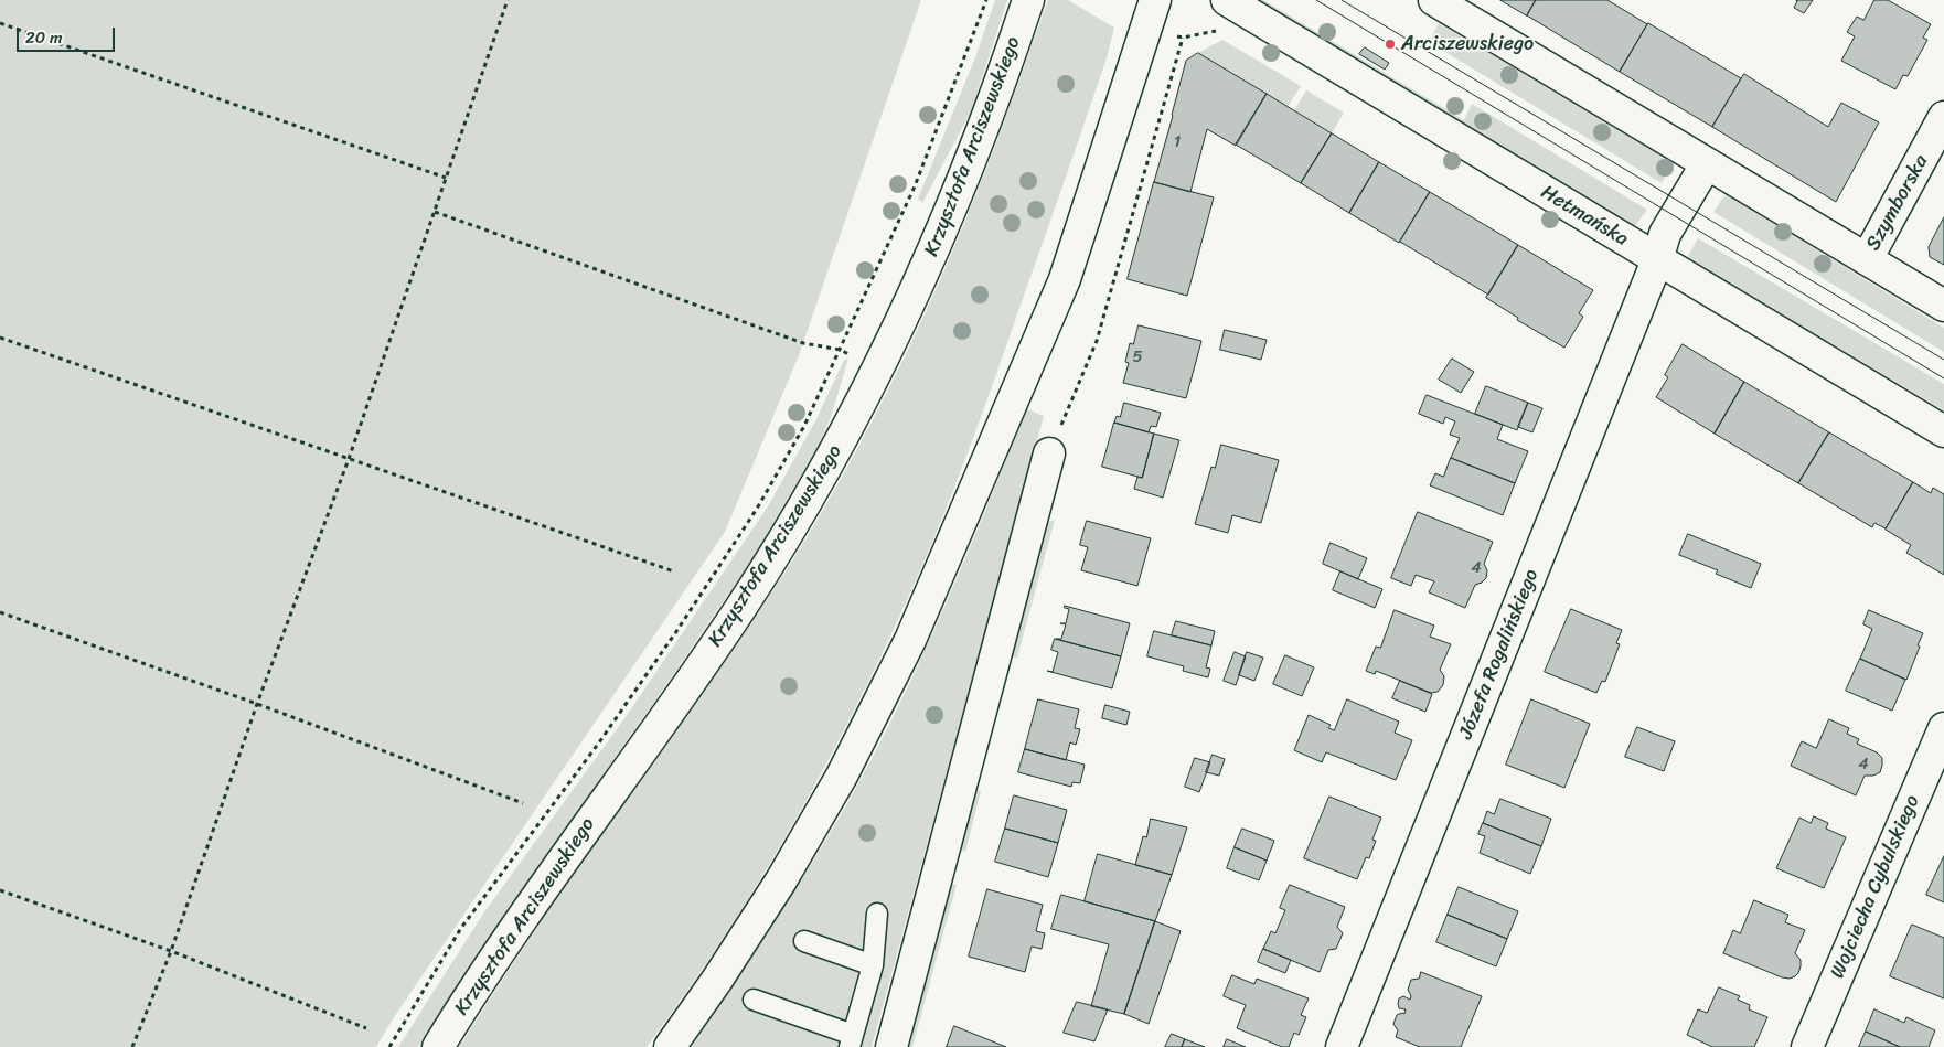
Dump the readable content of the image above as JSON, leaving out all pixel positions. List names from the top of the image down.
{
  "streets": {
    "main road": [
      "Krzysztofa Arciszewskiego",
      "Szymborska",
      "Hetmańska",
      "Józefa Rogalińskiego",
      "Wojciecha Cybulskiego"
    ]
  },
  "crossings": [
    ["Hetmańska", "Józefa Rogalińskiego"]
  ],
  "places": ["Arciszewskiego"],
  "house_numbers": [
    "1",
    "5",
    "4",
    "4"
  ],
  "scale_bar": "20 m"
}
